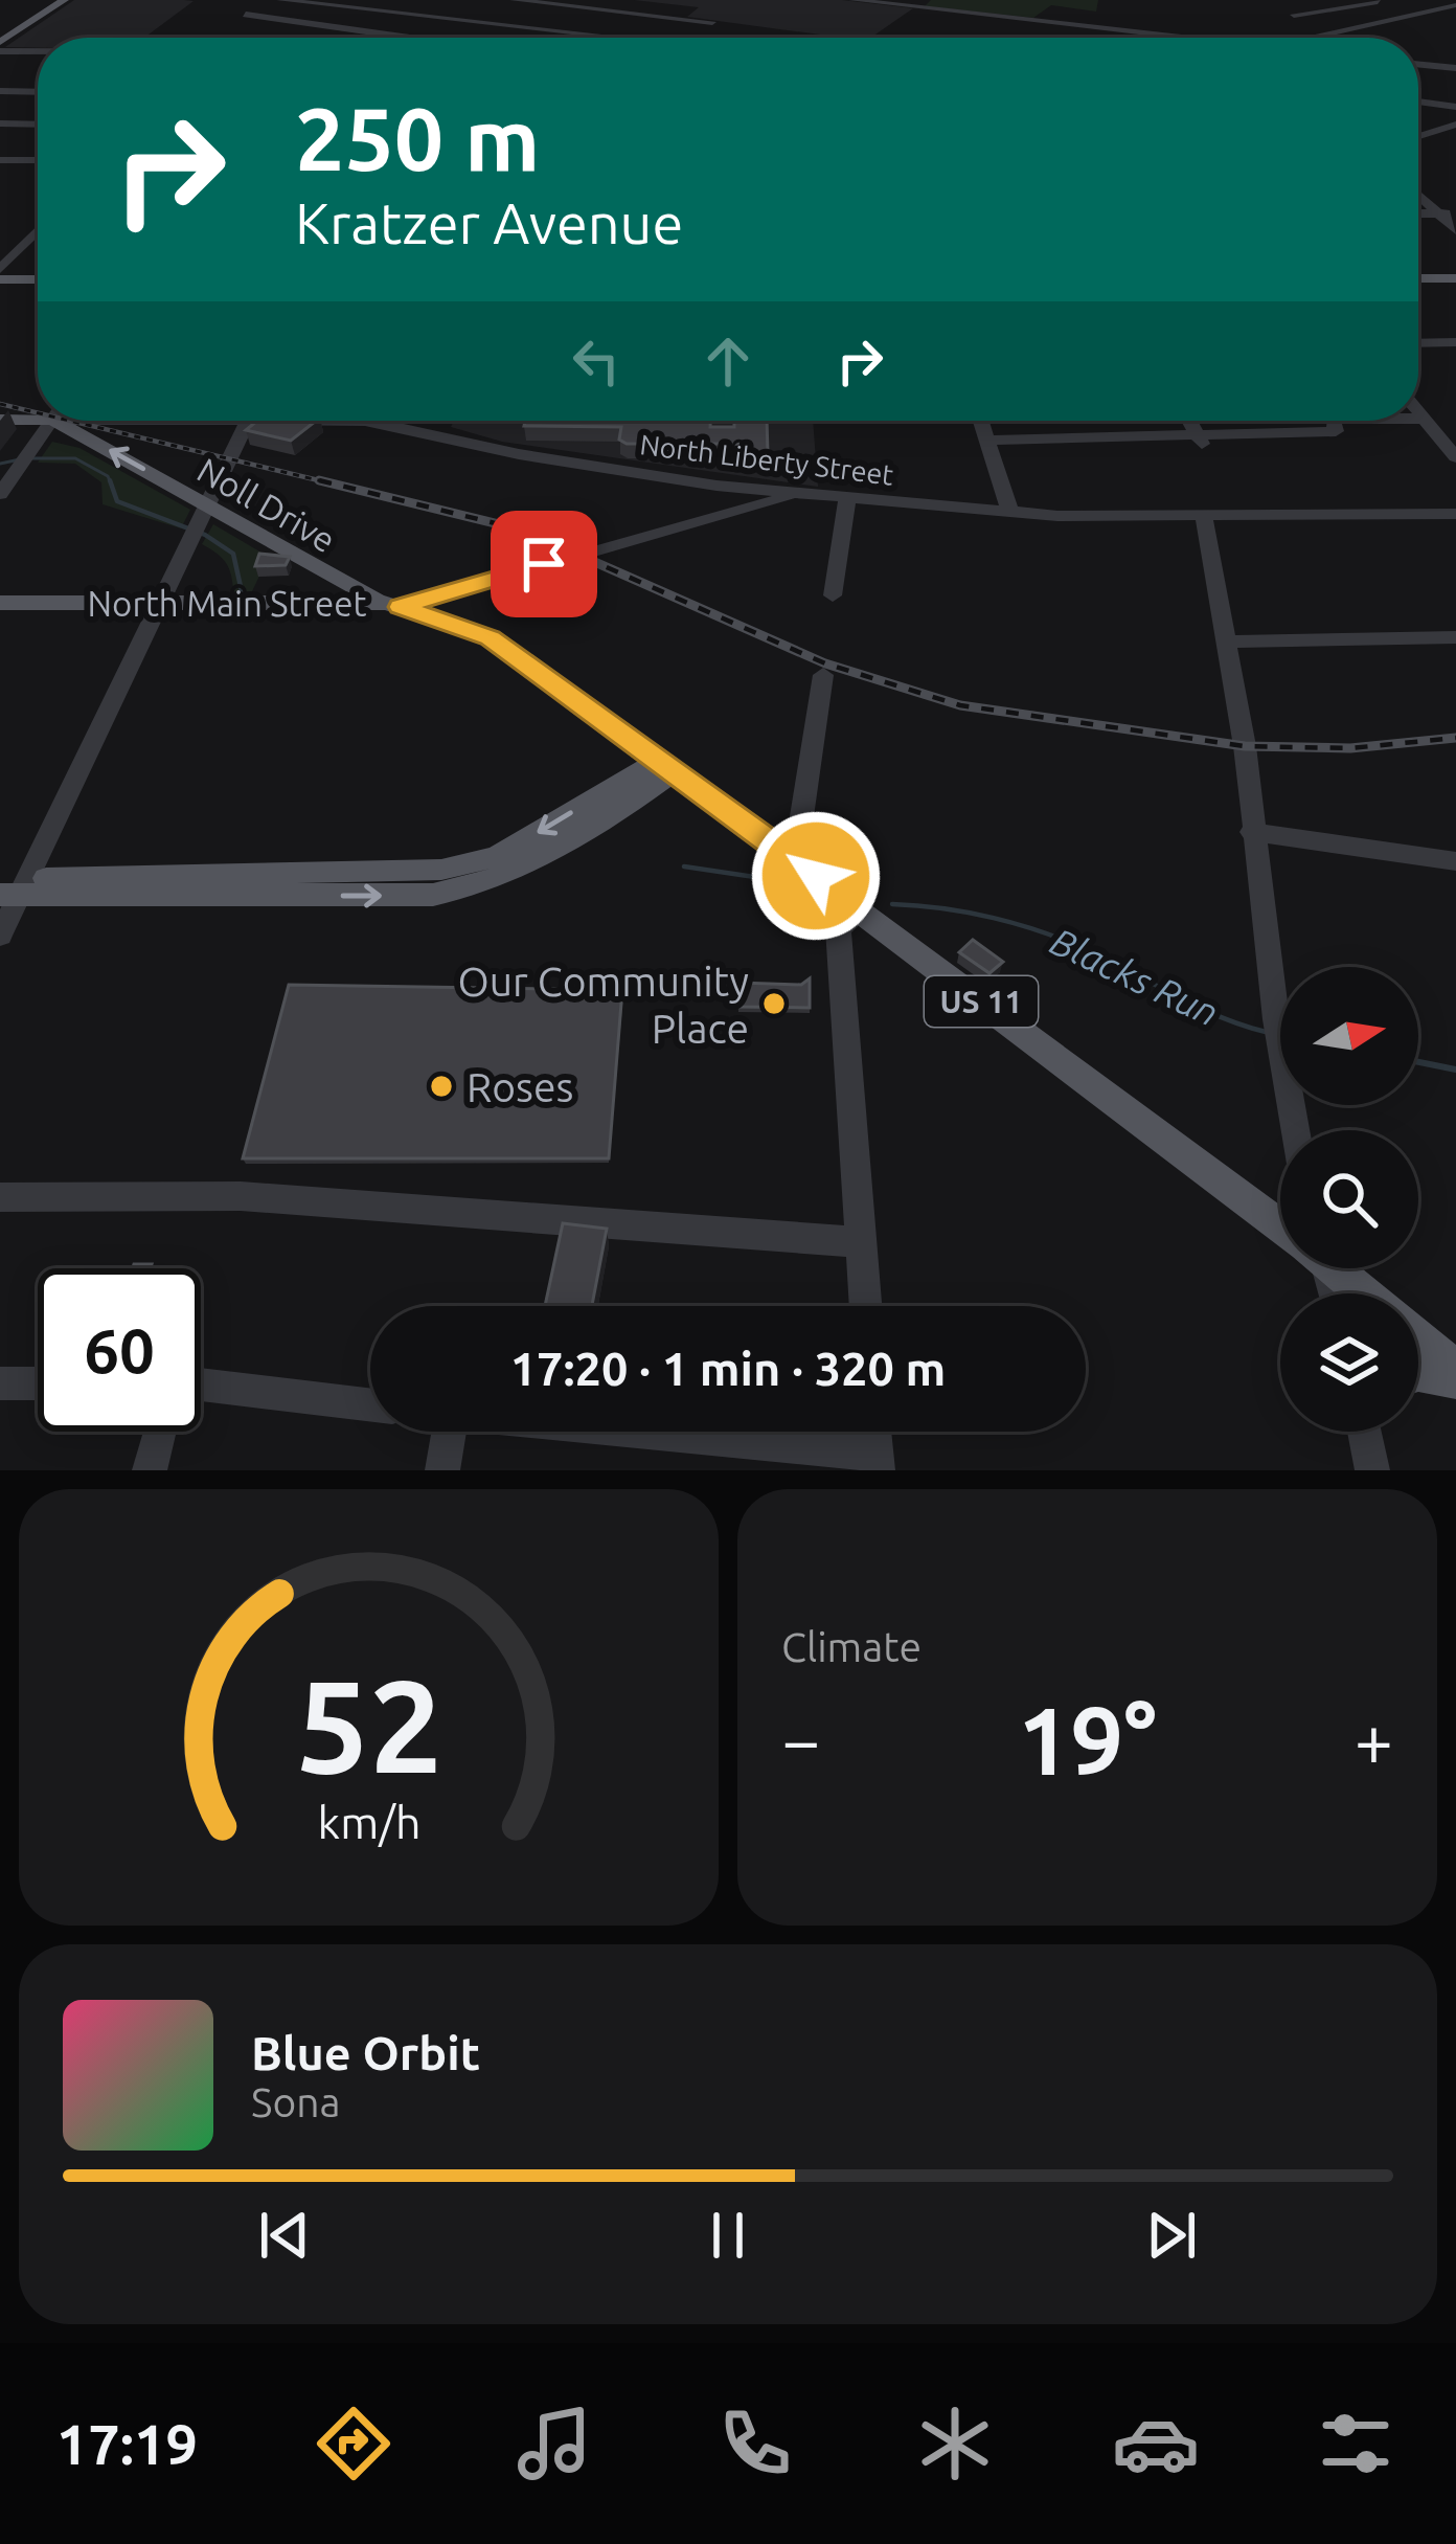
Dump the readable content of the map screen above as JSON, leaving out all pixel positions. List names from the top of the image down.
{
  "streets": {
    "main road": [
      "North Liberty Street",
      "Noll Drive",
      "North Main Street",
      "US 11"
    ]
  },
  "crossings": [
    ["Noll Drive", "North Main Street"]
  ],
  "one_way": ["Noll Drive"],
  "water": ["Blacks Run"],
  "places": ["Our Community Place", "Roses"],
  "north": "right",
  "page": {
    "turn": ["250 m", "Kratzer Avenue"],
    "limit": "60",
    "trip": "17:20 · 1 min · 320 m",
    "tile": "Climate",
    "heat": ["−", "19°", "+"],
    "song": ["Blue Orbit", "Sona"],
    "tabs": "17:19",
    "gauge": ["52", "km/h"]
  }
}
